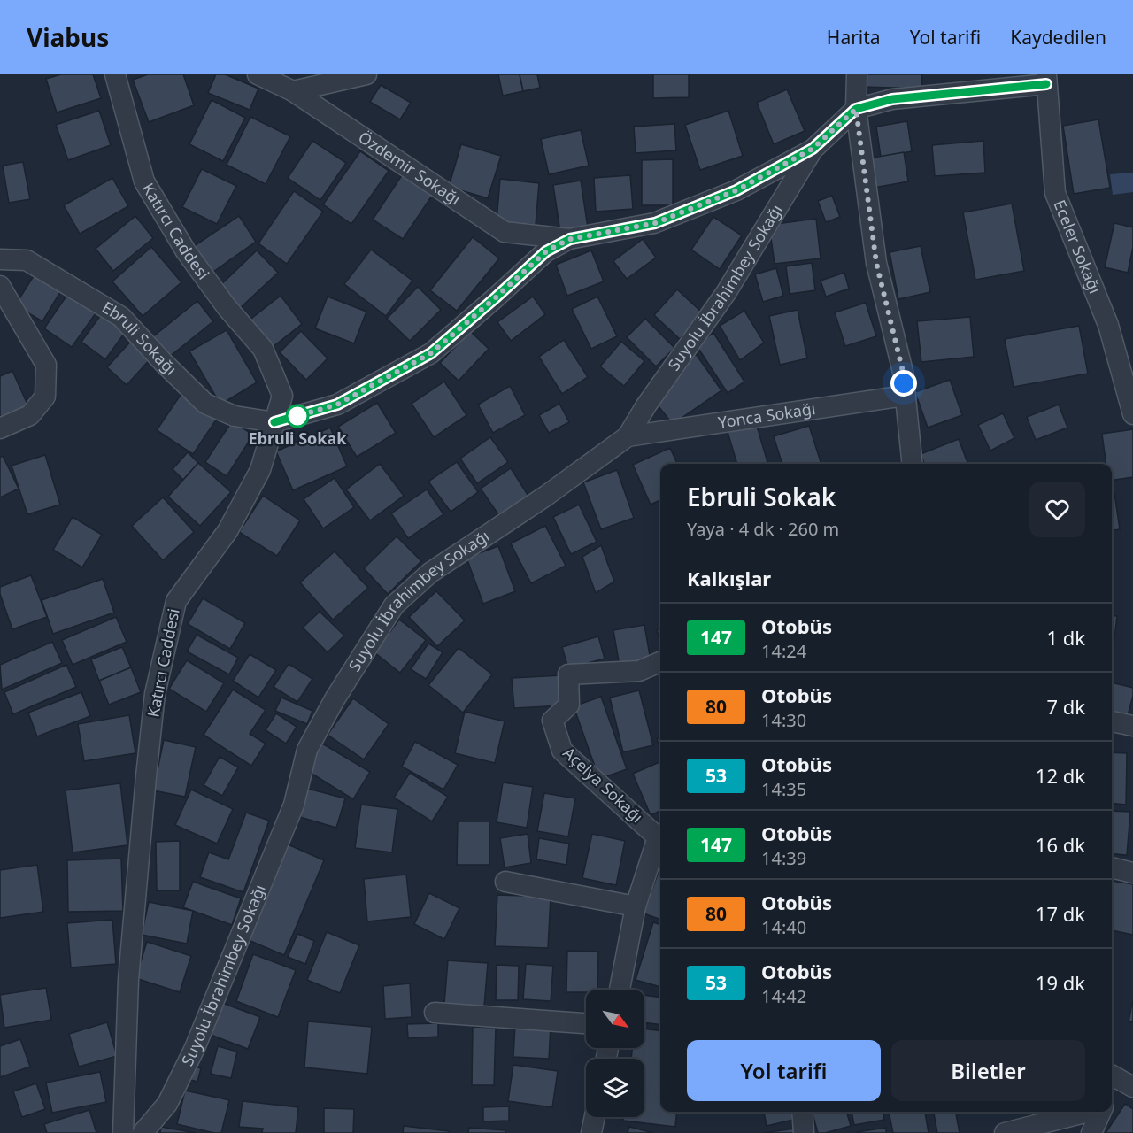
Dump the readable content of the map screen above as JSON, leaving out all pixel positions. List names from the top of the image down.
{
  "streets": {
    "street": [
      "Özdemir Sokağı",
      "Katırcı Caddesi",
      "Eceler Sokağı",
      "Suyolu İbrahimbey Sokağı",
      "Ebruli Sokağı",
      "Yonca Sokağı",
      "Açelya Sokağı"
    ]
  },
  "crossings": [
    ["Katırcı Caddesi", "Ebruli Sokağı"],
    ["Suyolu İbrahimbey Sokağı", "Yonca Sokağı"]
  ],
  "places": ["Ebruli Sokak"],
  "lines": ["bus line 147"],
  "north": "bottom right",
  "page": {
    "header": "Viabus",
    "nav": ["Harita", "Yol tarifi", "Kaydedilen"],
    "heading": [
      ["Ebruli Sokak", "Yaya · 4 dk · 260 m"],
      "Kalkışlar"
    ],
    "list": [
      {
        "mark": "147",
        "name": "Otobüs",
        "note": "14:24",
        "value": "1 dk"
      },
      {
        "mark": "80",
        "name": "Otobüs",
        "note": "14:30",
        "value": "7 dk"
      },
      {
        "mark": "53",
        "name": "Otobüs",
        "note": "14:35",
        "value": "12 dk"
      },
      {
        "mark": "147",
        "name": "Otobüs",
        "note": "14:39",
        "value": "16 dk"
      },
      {
        "mark": "80",
        "name": "Otobüs",
        "note": "14:40",
        "value": "17 dk"
      },
      {
        "mark": "53",
        "name": "Otobüs",
        "note": "14:42",
        "value": "19 dk"
      }
    ],
    "buttons": ["Yol tarifi", "Biletler"]
  }
}
